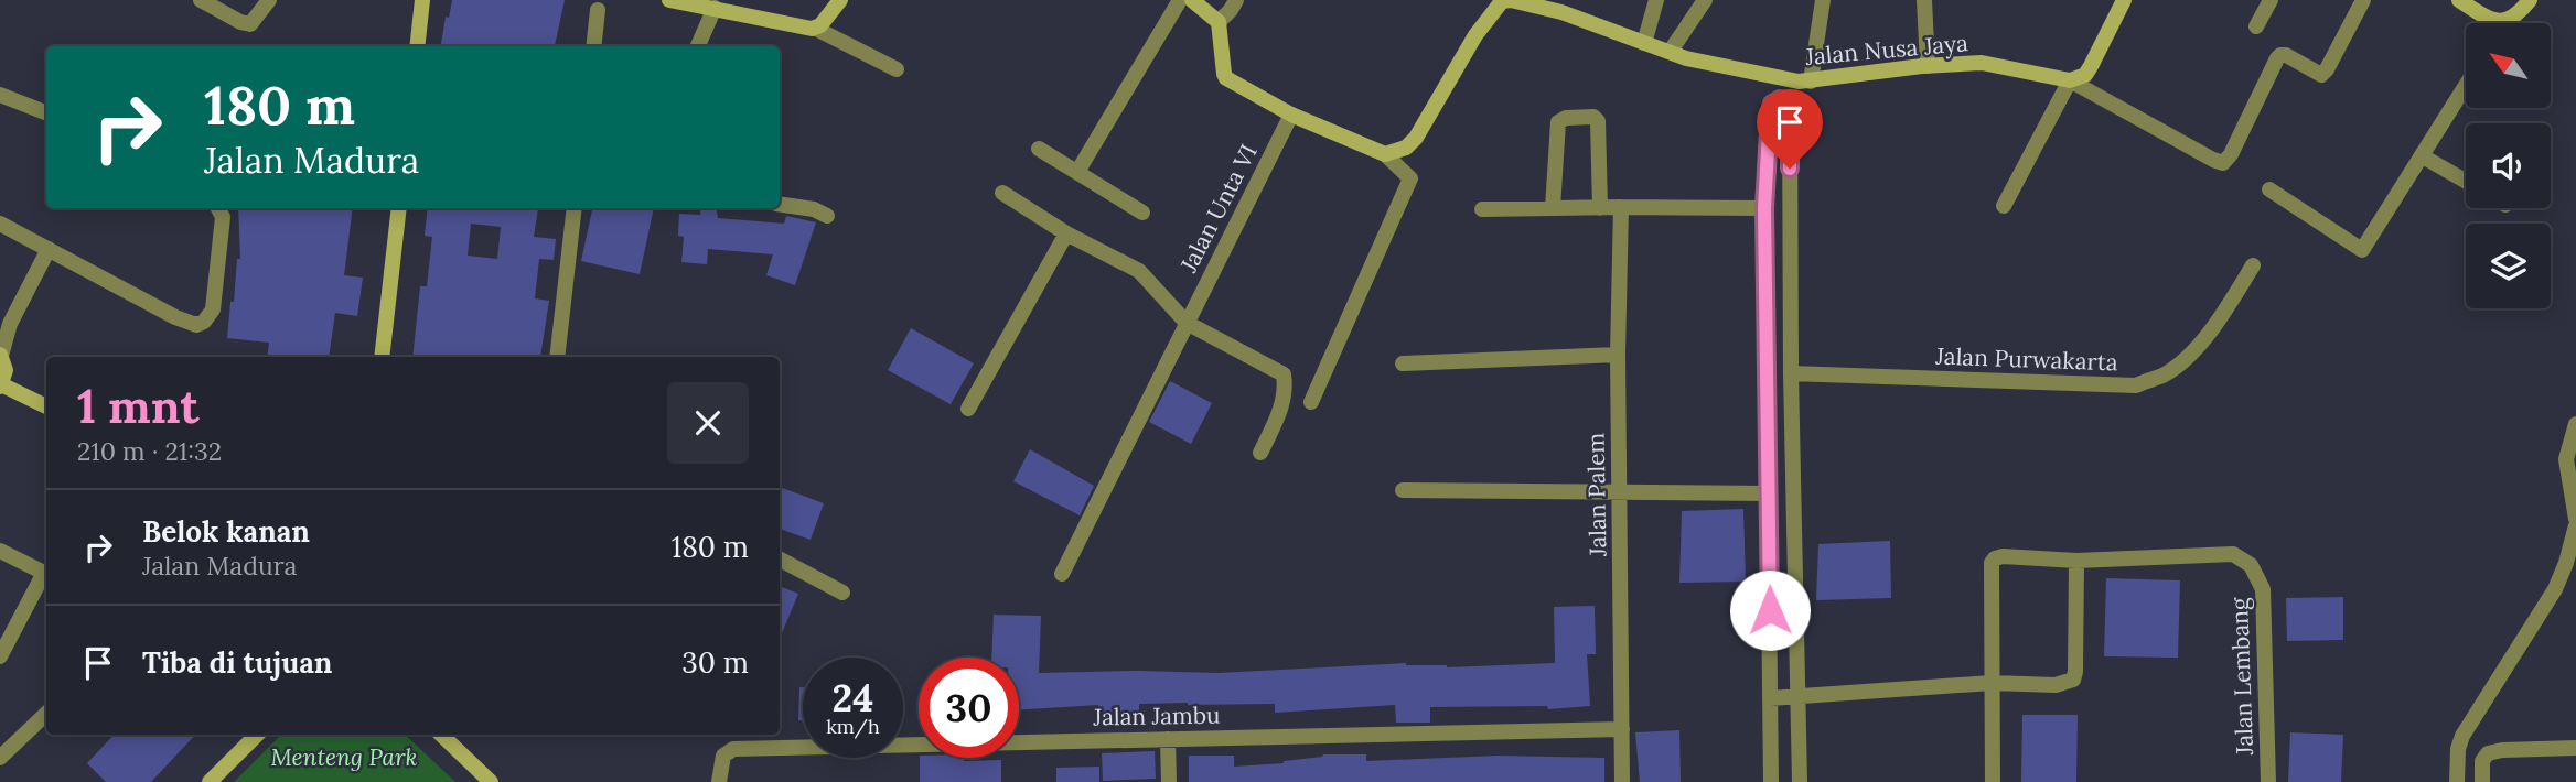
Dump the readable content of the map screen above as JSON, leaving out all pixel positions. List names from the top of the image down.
{
  "streets": {
    "street": [
      "Jalan Nusa Jaya",
      "Jalan Unta VI",
      "Jalan Purwakarta",
      "Jalan Palem",
      "Jalan Lembang",
      "Jalan Jambu"
    ]
  },
  "crossings": [
    ["Jalan Palem", "Jalan Jambu"]
  ],
  "parks": ["Menteng Park"],
  "north": "top left",
  "page": {
    "turn": ["180 m", "Jalan Madura"],
    "heading": ["1 mnt", "210 m · 21:32"],
    "list": [
      {
        "name": "Belok kanan",
        "note": "Jalan Madura",
        "value": "180 m"
      },
      {
        "name": "Tiba di tujuan",
        "value": "30 m"
      }
    ],
    "speed": "24 km/h",
    "limit": "30"
  }
}
